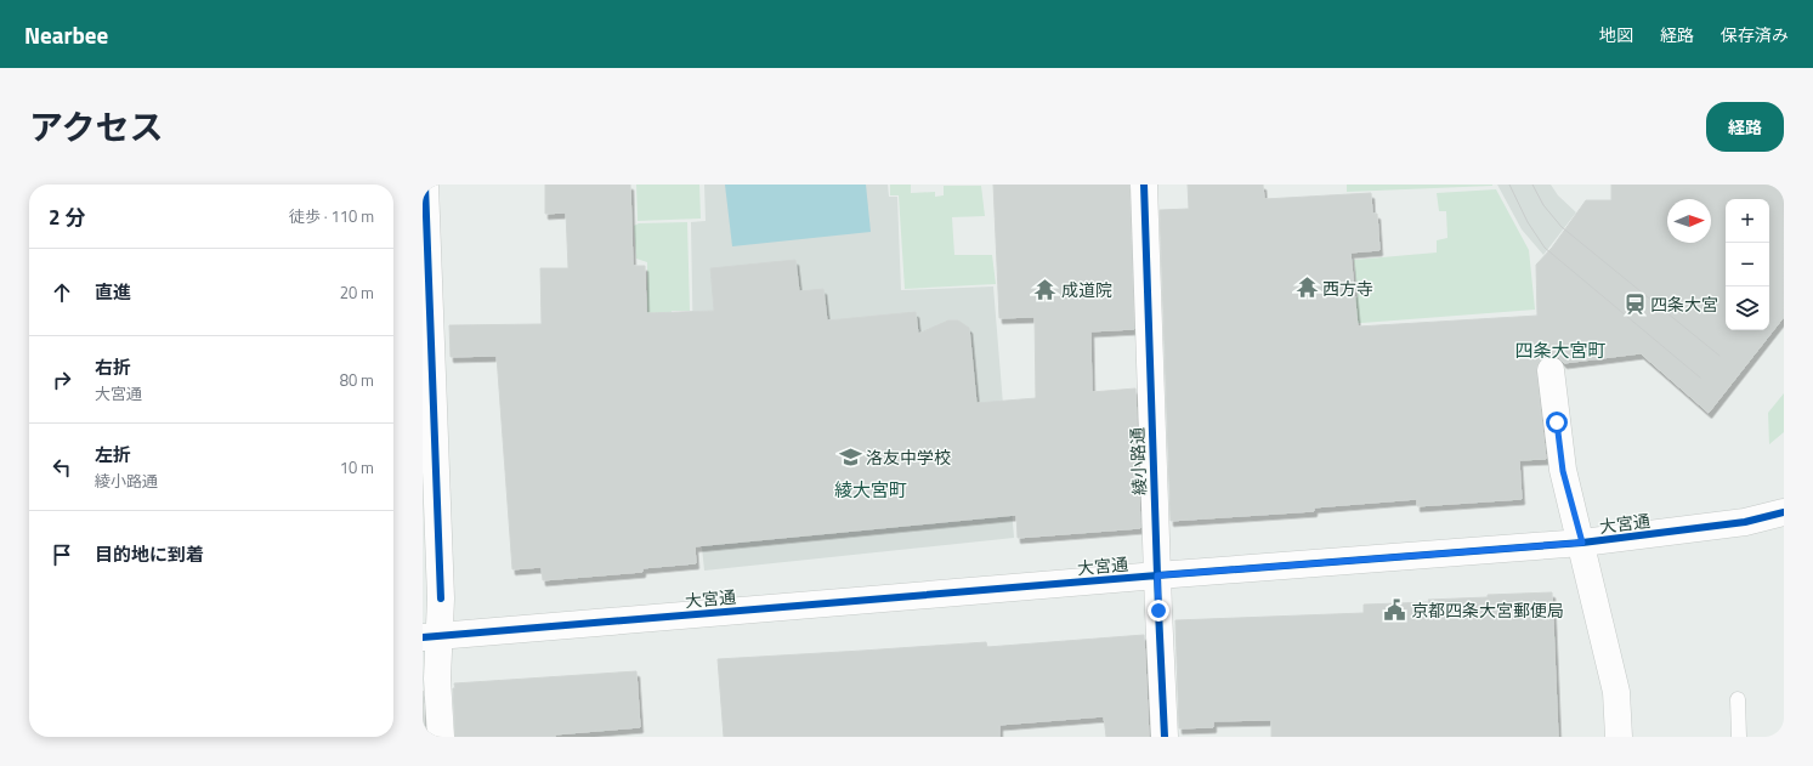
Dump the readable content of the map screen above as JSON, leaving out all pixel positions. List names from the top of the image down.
{
  "streets": {
    "street": ["綾小路通", "大宮通"]
  },
  "crossings": [
    ["綾小路通", "大宮通"]
  ],
  "districts": ["四条大宮町", "綾大宮町"],
  "places": {
    "temple": ["西方寺", "成道院"],
    "station": ["四条大宮"],
    "school or university": ["洛友中学校"],
    "public building": ["京都四条大宮郵便局"]
  },
  "north": "right",
  "page": {
    "header": "Nearbee",
    "nav": ["地図", "経路", "保存済み"],
    "title": "アクセス",
    "buttons": "経路",
    "heading": ["2 分", "徒歩 · 110 m"],
    "map_buttons": ["+", "−"],
    "list": [
      ["直進", "20 m"],
      ["右折", "大宮通", "80 m"],
      ["左折", "綾小路通", "10 m"],
      "目的地に到着"
    ]
  }
}
